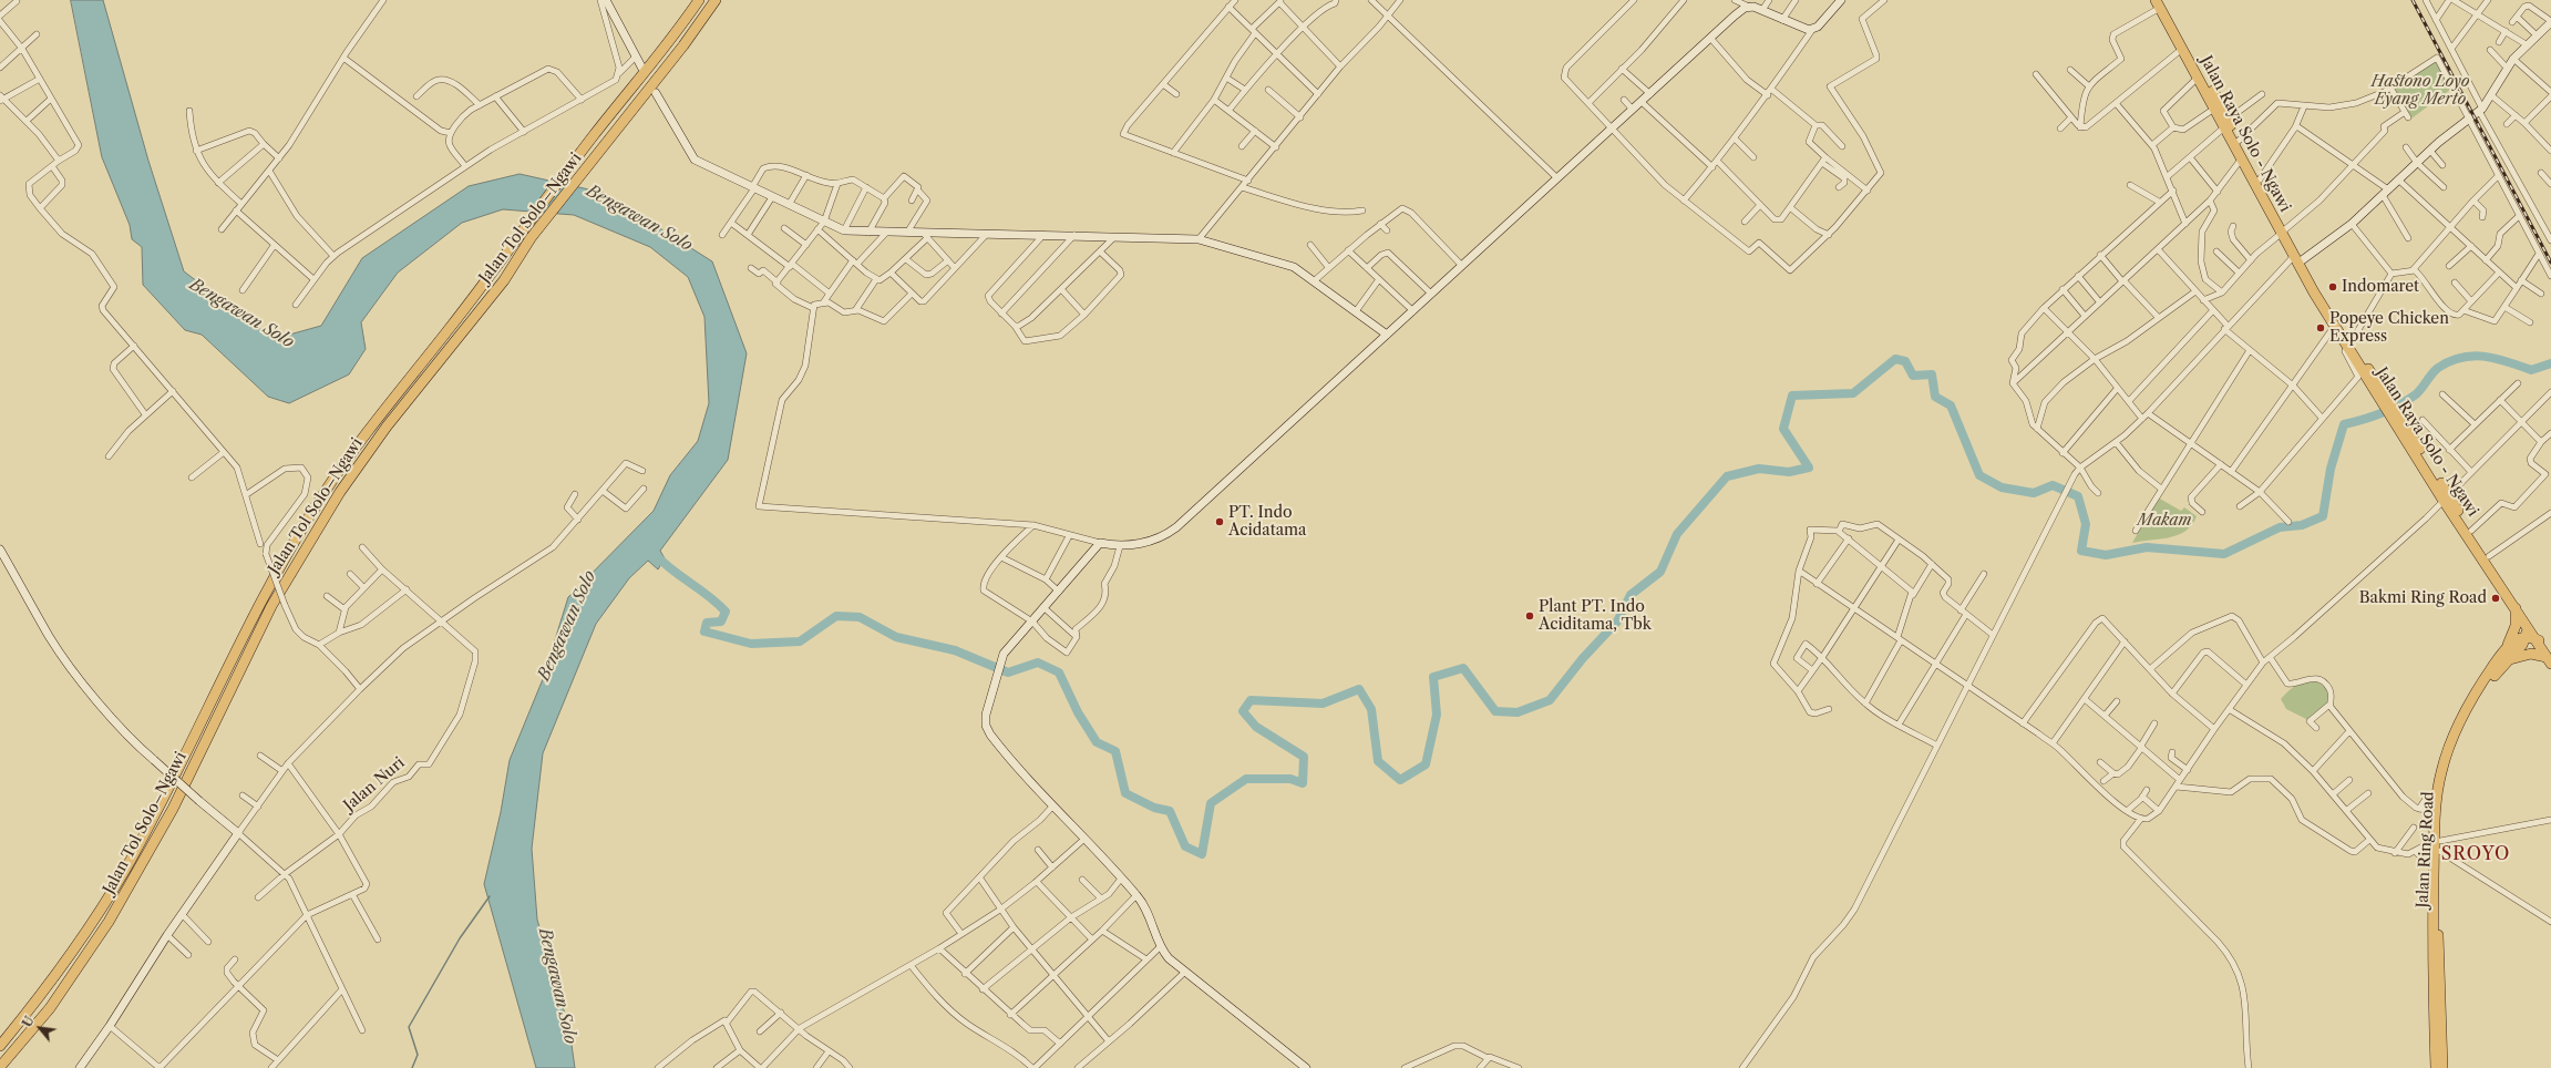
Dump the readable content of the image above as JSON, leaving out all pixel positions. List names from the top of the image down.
{
  "streets": {
    "highway": ["Jalan Raya Solo - Ngawi", "Jalan Tol Solo–Ngawi", "Jalan Ring Road"],
    "street": ["Jalan Nuri"]
  },
  "districts": ["SROYO"],
  "water": ["Bengawan Solo"],
  "parks": ["Hastono Loyo Eyang Merto", "Makam"],
  "places": [
    "Indomaret",
    "Popeye Chicken Express",
    "PT. Indo Acidatama",
    "Bakmi Ring Road",
    "Plant PT. Indo Aciditama, Tbk"
  ],
  "north": "top left"
}
